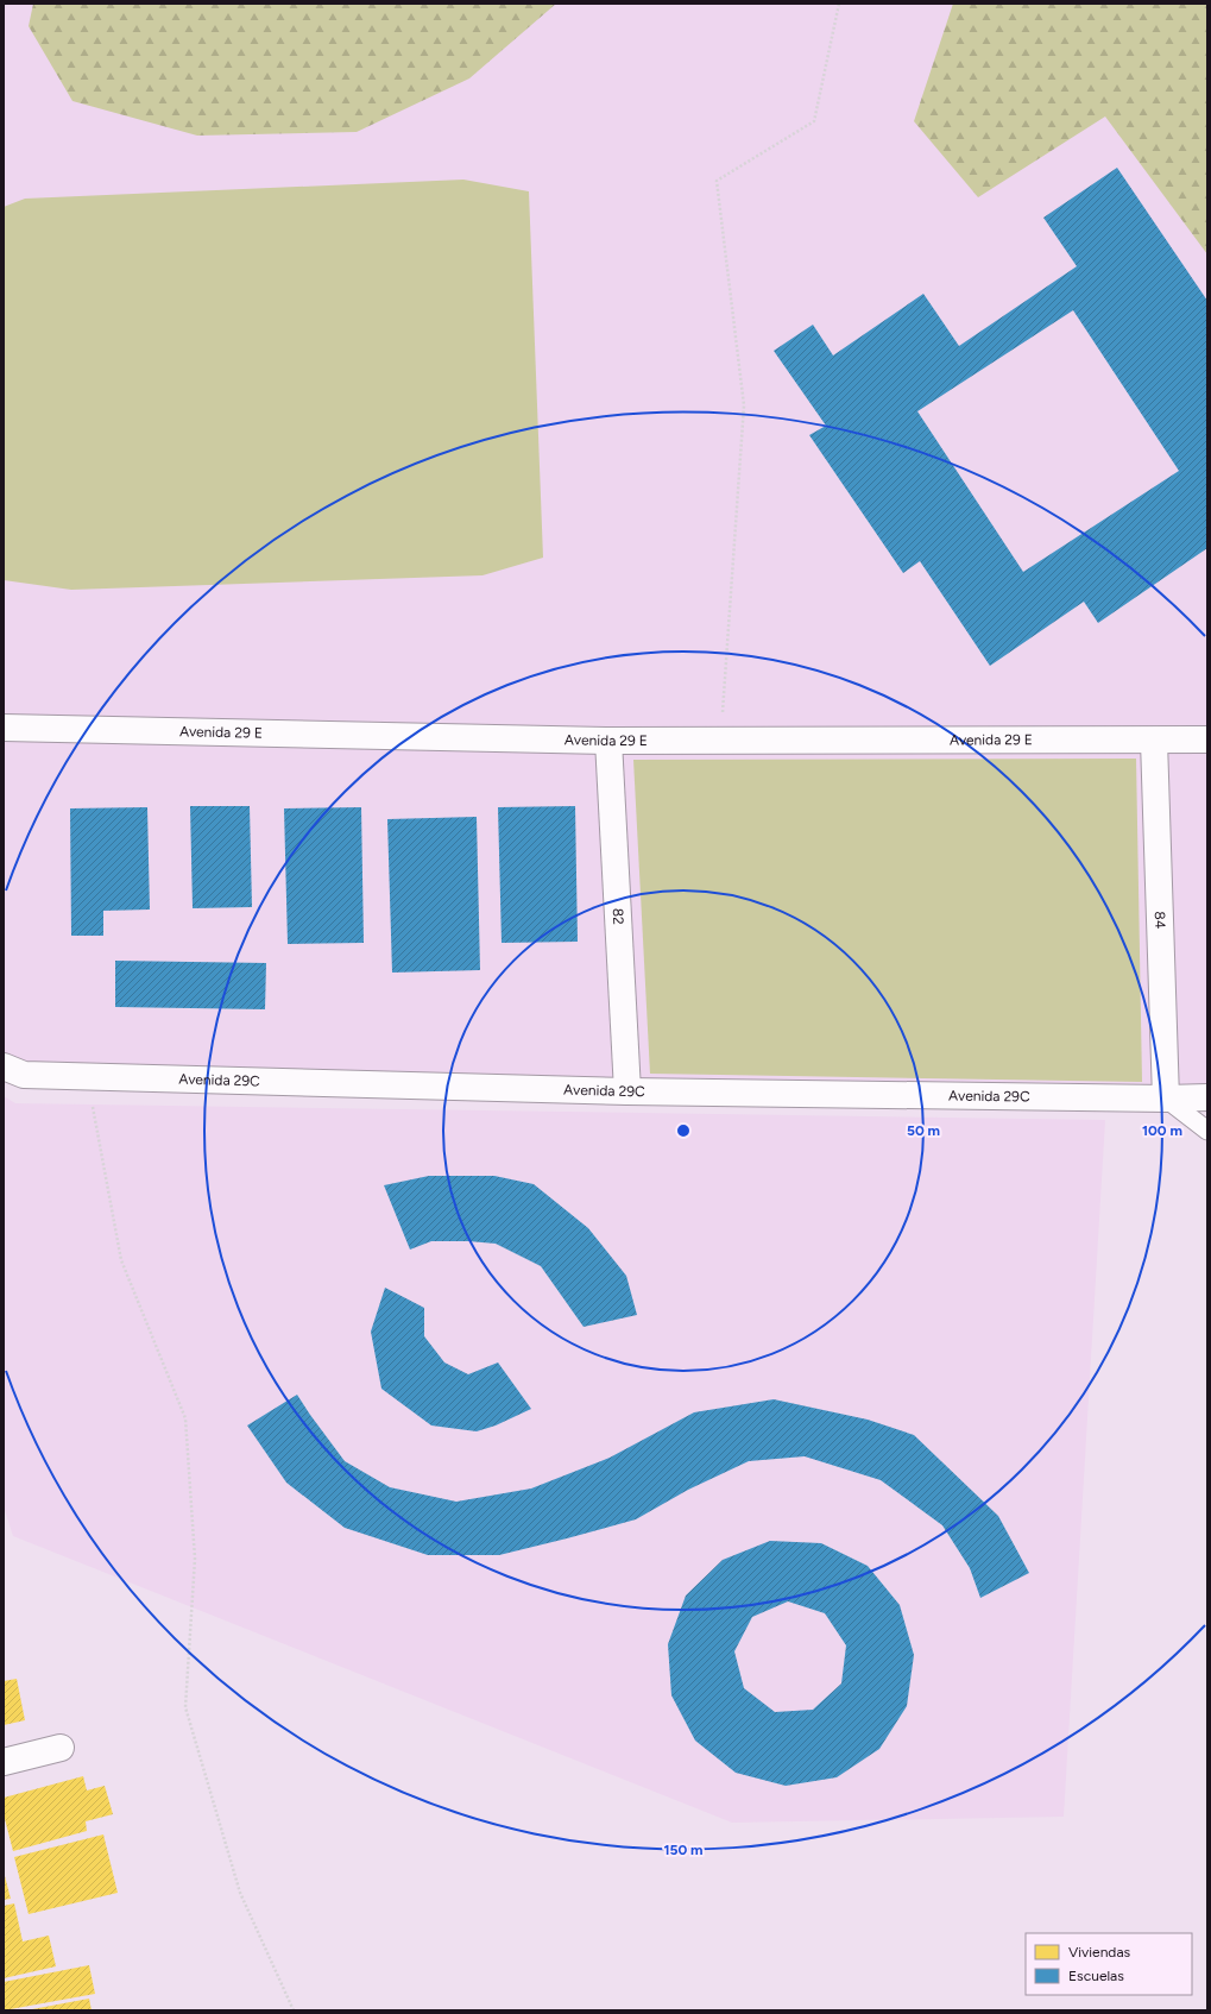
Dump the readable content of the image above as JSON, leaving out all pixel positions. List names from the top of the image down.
{
  "streets": {
    "street": [
      "Avenida 29 E",
      "82",
      "84",
      "Avenida 29C"
    ]
  },
  "crossings": [
    ["Avenida 29 E", "82"],
    ["Avenida 29 E", "84"],
    ["82", "Avenida 29C"],
    ["84", "Avenida 29C"]
  ],
  "legend": ["Viviendas", "Escuelas"],
  "rings": ["50 m", "100 m", "150 m"]
}
